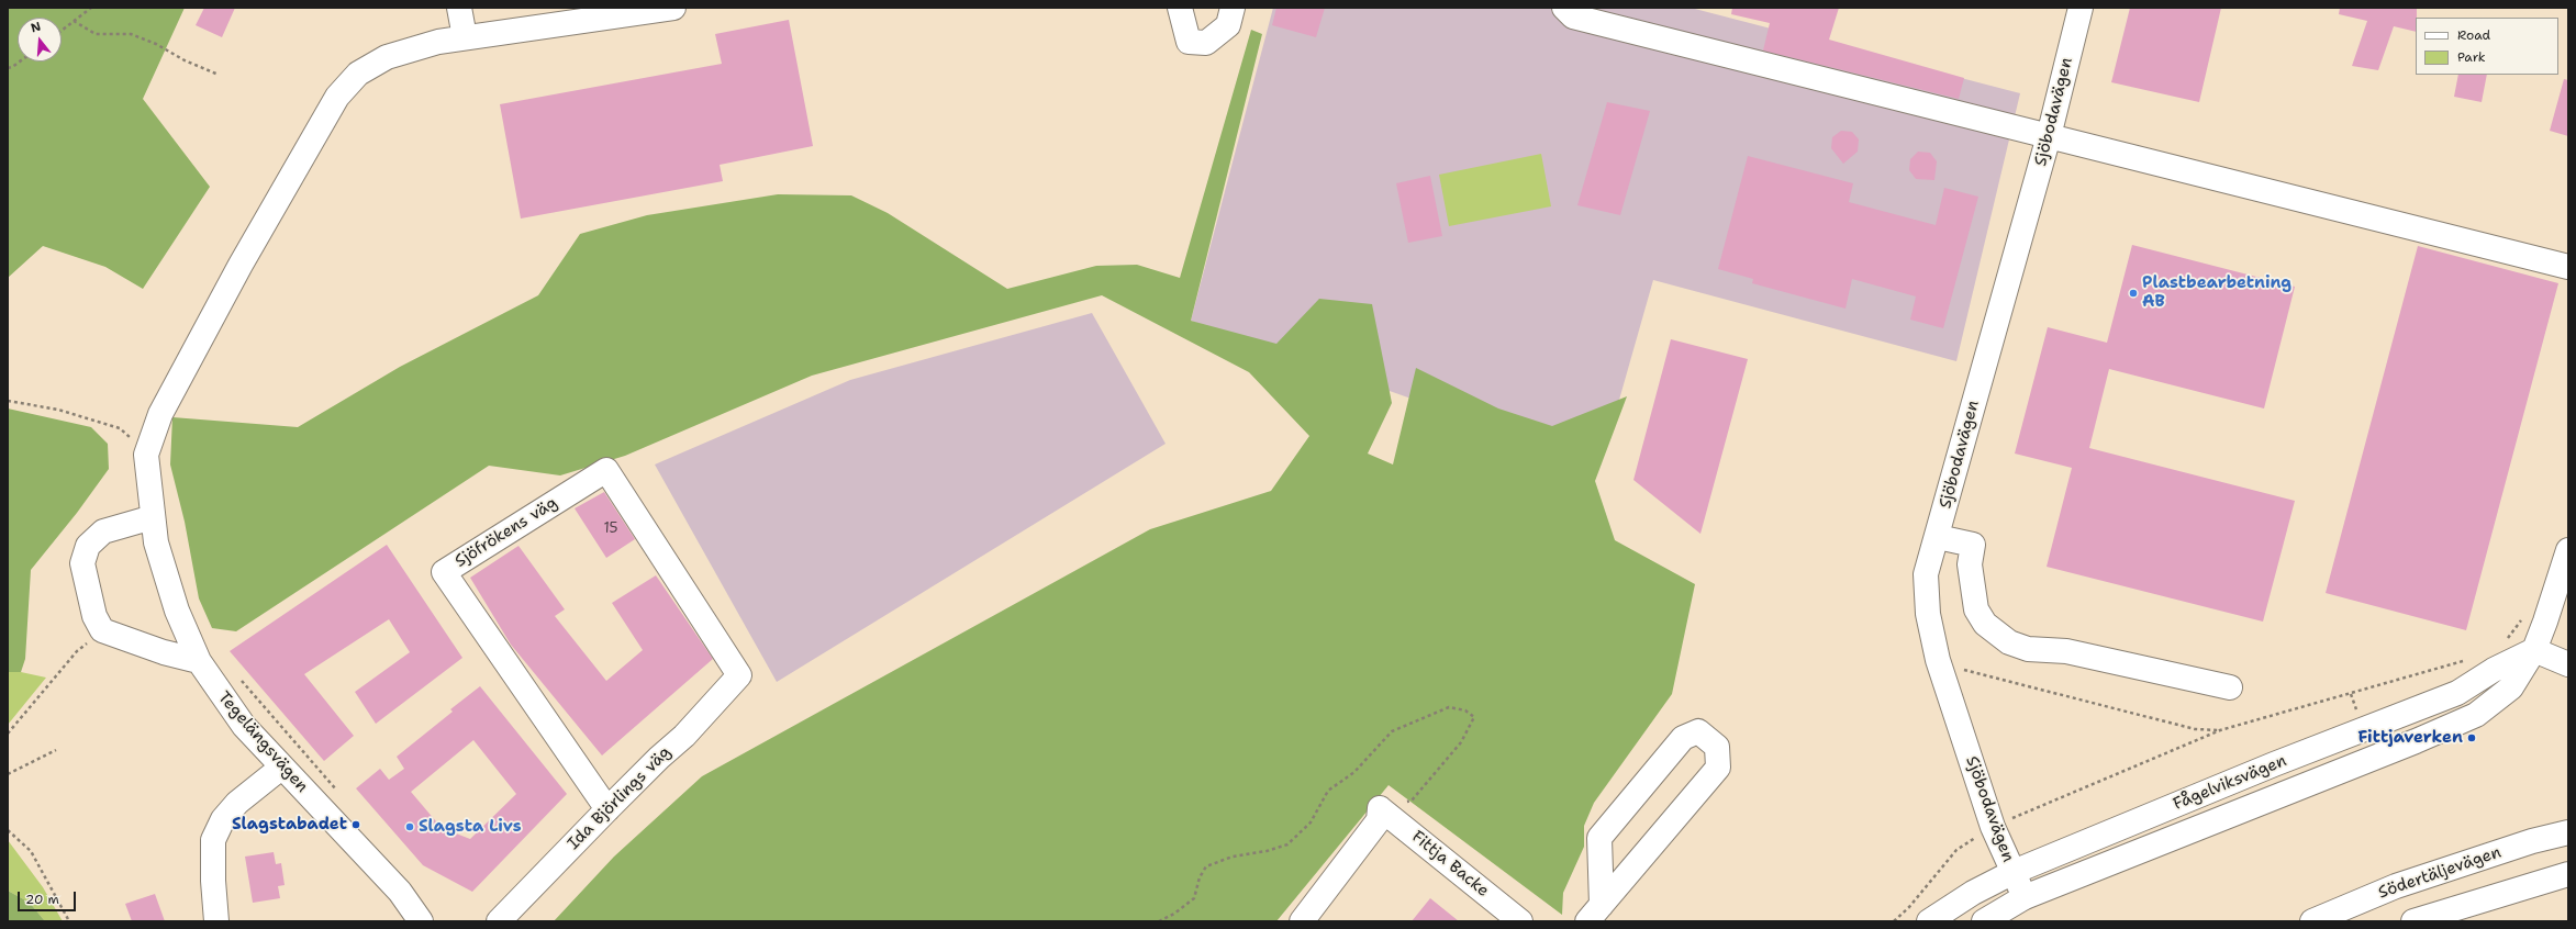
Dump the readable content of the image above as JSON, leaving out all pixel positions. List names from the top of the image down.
{
  "streets": {
    "main road": [
      "Sjöbodavägen",
      "Sjöfrökens väg",
      "Tegelängsvägen",
      "Fågelviksvägen",
      "Ida Björlings väg",
      "Fittja Backe",
      "Södertäljevägen"
    ]
  },
  "crossings": [
    ["Sjöbodavägen", "Fågelviksvägen"],
    ["Sjöfrökens väg", "Ida Björlings väg"]
  ],
  "places": [
    "Plastbearbetning AB",
    "Fittjaverken",
    "Slagstabadet",
    "Slagsta Livs"
  ],
  "house_numbers": ["15"],
  "legend": ["Road", "Park"],
  "scale_bar": "20 m",
  "north": "top"
}
